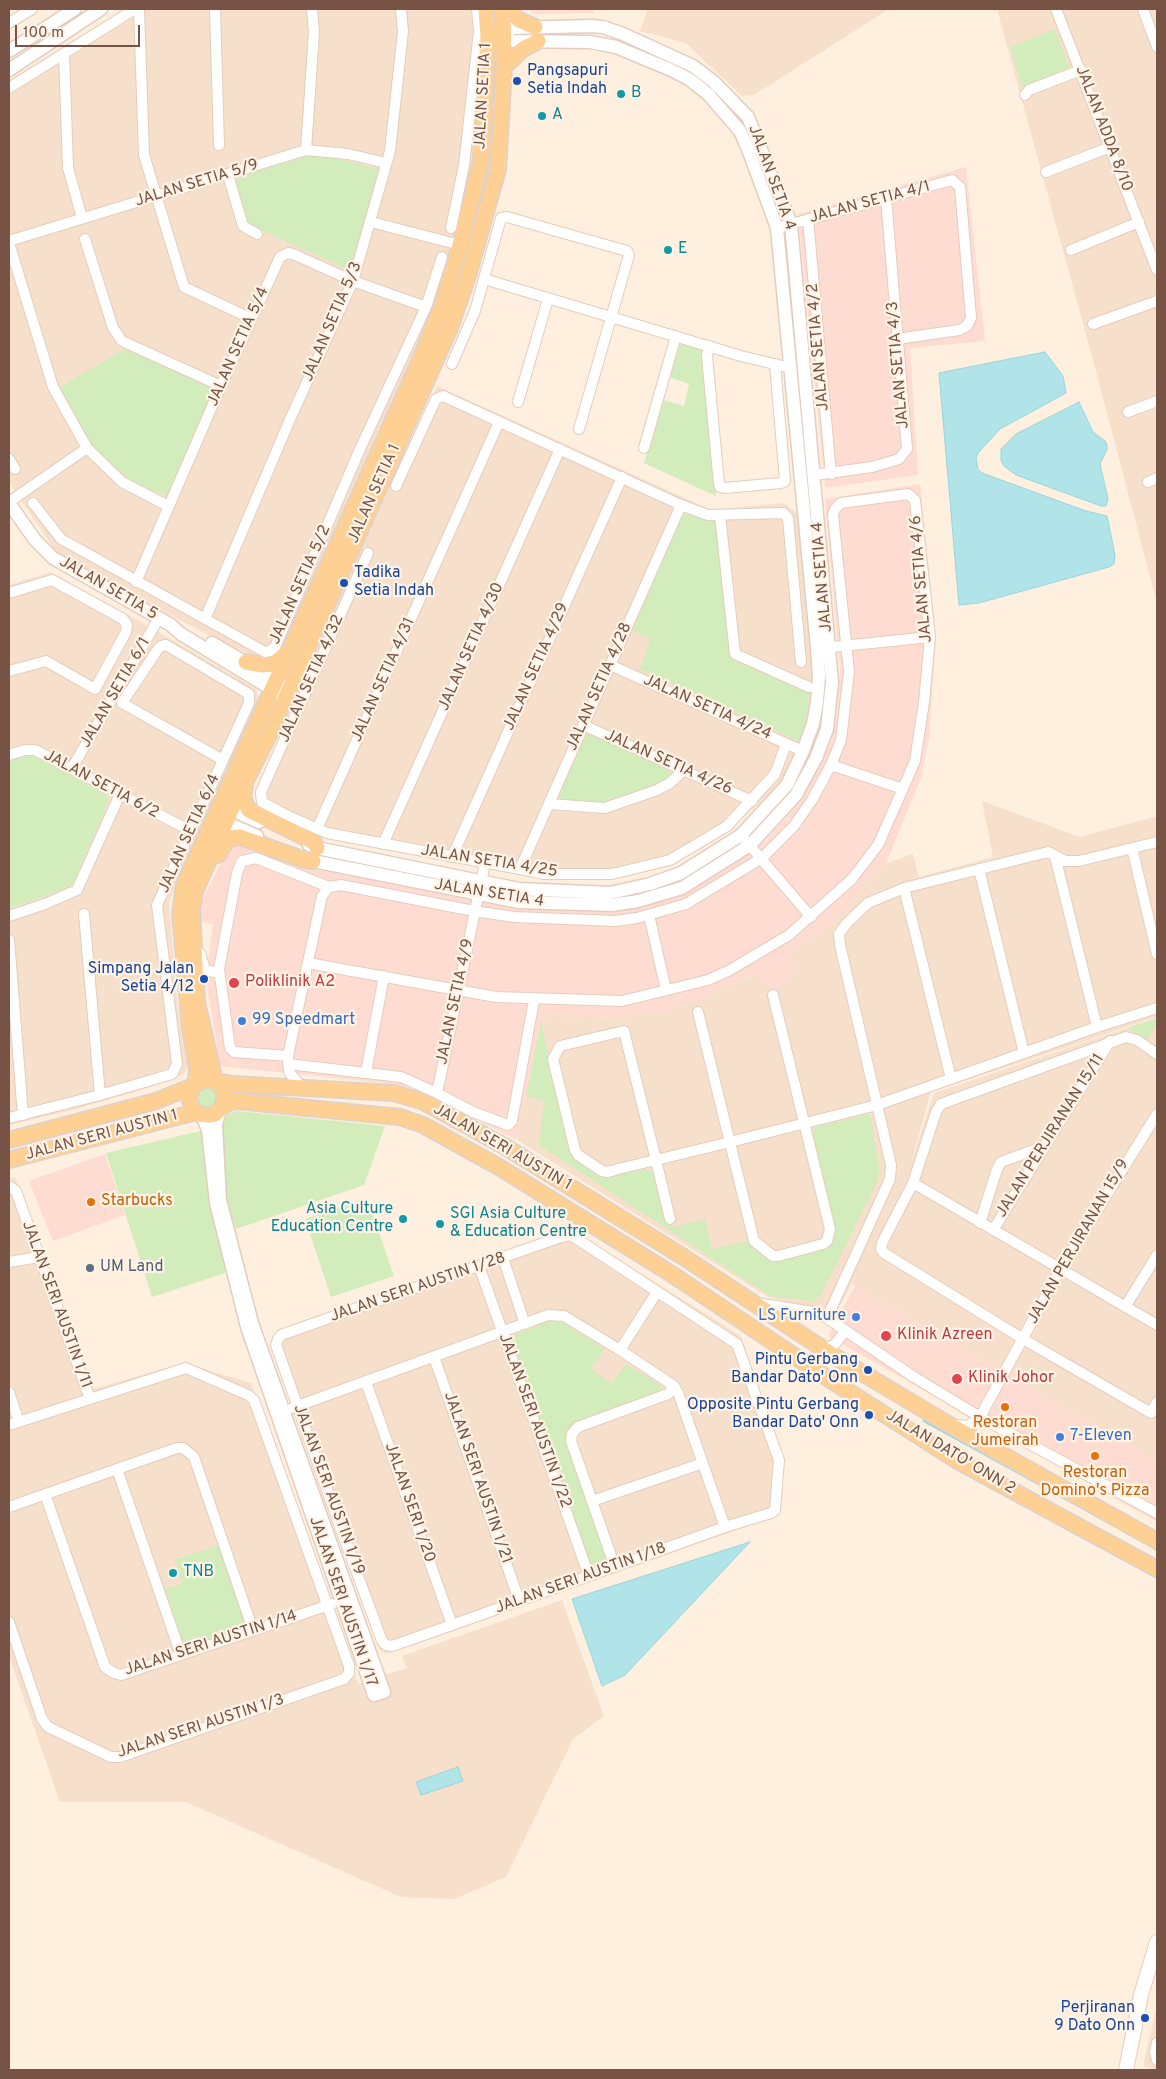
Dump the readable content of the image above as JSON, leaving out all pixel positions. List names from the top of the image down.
{
  "streets": {
    "main road": ["JALAN SETIA 1", "JALAN SERI AUSTIN 1", "JALAN DATO' ONN 2"],
    "street": [
      "JALAN ADDA 8/10",
      "JALAN SETIA 4",
      "JALAN SETIA 5/9",
      "JALAN SETIA 4/1",
      "JALAN SETIA 5/3",
      "JALAN SETIA 5/4",
      "JALAN SETIA 4/2",
      "JALAN SETIA 4/3",
      "JALAN SETIA 4/6",
      "JALAN SETIA 5/2",
      "JALAN SETIA 5",
      "JALAN SETIA 4/30",
      "JALAN SETIA 4/29",
      "JALAN SETIA 4/32",
      "JALAN SETIA 4/31",
      "JALAN SETIA 4/28",
      "JALAN SETIA 6/1",
      "JALAN SETIA 4/24",
      "JALAN SETIA 4/26",
      "JALAN SETIA 6/2",
      "JALAN SETIA 6/4",
      "JALAN SETIA 4/25",
      "JALAN SETIA 4/9",
      "JALAN PERJIRANAN 15/11",
      "JALAN PERJIRANAN 15/9",
      "JALAN SERI AUSTIN 1/28",
      "JALAN SERI AUSTIN 1/11",
      "JALAN SERI AUSTIN 1/22",
      "JALAN SERI AUSTIN 1/21",
      "JALAN SERI AUSTIN 1/19",
      "JALAN SERI 1/20",
      "JALAN SERI AUSTIN 1/18",
      "JALAN SERI AUSTIN 1/17",
      "JALAN SERI AUSTIN 1/14",
      "JALAN SERI AUSTIN 1/3"
    ]
  },
  "crossings": [
    ["JALAN SETIA 1", "JALAN SETIA 4"],
    ["JALAN SETIA 1", "JALAN SETIA 5"],
    ["JALAN SETIA 1", "JALAN SERI AUSTIN 1"],
    ["JALAN SETIA 1", "JALAN SERI AUSTIN 1/17"],
    ["JALAN SETIA 4", "JALAN SETIA 4/1"],
    ["JALAN SETIA 4", "JALAN SETIA 4/3"],
    ["JALAN SETIA 4", "JALAN SETIA 4/24"],
    ["JALAN SETIA 4", "JALAN SETIA 4/9"],
    ["JALAN SETIA 5/9", "JALAN SETIA 5/3"],
    ["JALAN SETIA 4/1", "JALAN SETIA 4/2"],
    ["JALAN SETIA 4/1", "JALAN SETIA 4/3"],
    ["JALAN SETIA 5/3", "JALAN SETIA 5/4"],
    ["JALAN SETIA 5/3", "JALAN SETIA 5/2"],
    ["JALAN SETIA 5/4", "JALAN SETIA 5/2"],
    ["JALAN SETIA 4/2", "JALAN SETIA 4/3"],
    ["JALAN SETIA 4/6", "JALAN SETIA 4/9"],
    ["JALAN SETIA 5", "JALAN SETIA 6/1"],
    ["JALAN SETIA 4/30", "JALAN SETIA 4/25"],
    ["JALAN SETIA 4/29", "JALAN SETIA 4/25"],
    ["JALAN SETIA 4/32", "JALAN SETIA 4/25"],
    ["JALAN SETIA 4/31", "JALAN SETIA 4/25"],
    ["JALAN SETIA 4/28", "JALAN SETIA 4/24"],
    ["JALAN SETIA 4/28", "JALAN SETIA 4/26"],
    ["JALAN SETIA 4/28", "JALAN SETIA 4/25"],
    ["JALAN SETIA 6/1", "JALAN SETIA 6/2"],
    ["JALAN SETIA 4/24", "JALAN SETIA 4/25"],
    ["JALAN SETIA 4/26", "JALAN SETIA 4/25"],
    ["JALAN SETIA 6/2", "JALAN SETIA 6/4"],
    ["JALAN SETIA 4/25", "JALAN SETIA 4/9"],
    ["JALAN SERI AUSTIN 1", "JALAN DATO' ONN 2"],
    ["JALAN SERI AUSTIN 1", "JALAN SERI AUSTIN 1/17"],
    ["JALAN SERI AUSTIN 1/28", "JALAN SERI AUSTIN 1/22"],
    ["JALAN SERI AUSTIN 1/28", "JALAN SERI AUSTIN 1/19"],
    ["JALAN SERI AUSTIN 1/28", "JALAN SERI AUSTIN 1/18"],
    ["JALAN SERI AUSTIN 1/22", "JALAN SERI AUSTIN 1/18"],
    ["JALAN SERI AUSTIN 1/21", "JALAN SERI AUSTIN 1/18"],
    ["JALAN SERI AUSTIN 1/19", "JALAN SERI AUSTIN 1/18"],
    ["JALAN SERI 1/20", "JALAN SERI AUSTIN 1/18"],
    ["JALAN SERI AUSTIN 1/17", "JALAN SERI AUSTIN 1/14"],
    ["JALAN SERI AUSTIN 1/14", "JALAN SERI AUSTIN 1/3"]
  ],
  "places": [
    "Pangsapuri Setia Indah",
    "B",
    "A",
    "E",
    "Tadika Setia Indah",
    "Simpang Jalan Setia 4/12",
    "Poliklinik A2",
    "99 Speedmart",
    "Starbucks",
    "Asia Culture Education Centre",
    "SGI Asia Culture & Education Centre",
    "UM Land",
    "LS Furniture",
    "Klinik Azreen",
    "Pintu Gerbang Bandar Dato' Onn",
    "Klinik Johor",
    "Restoran Jumeirah",
    "Opposite Pintu Gerbang Bandar Dato' Onn",
    "7-Eleven",
    "Restoran Domino's Pizza",
    "TNB",
    "Perjiranan 9 Dato Onn"
  ],
  "scale_bar": "100 m"
}
